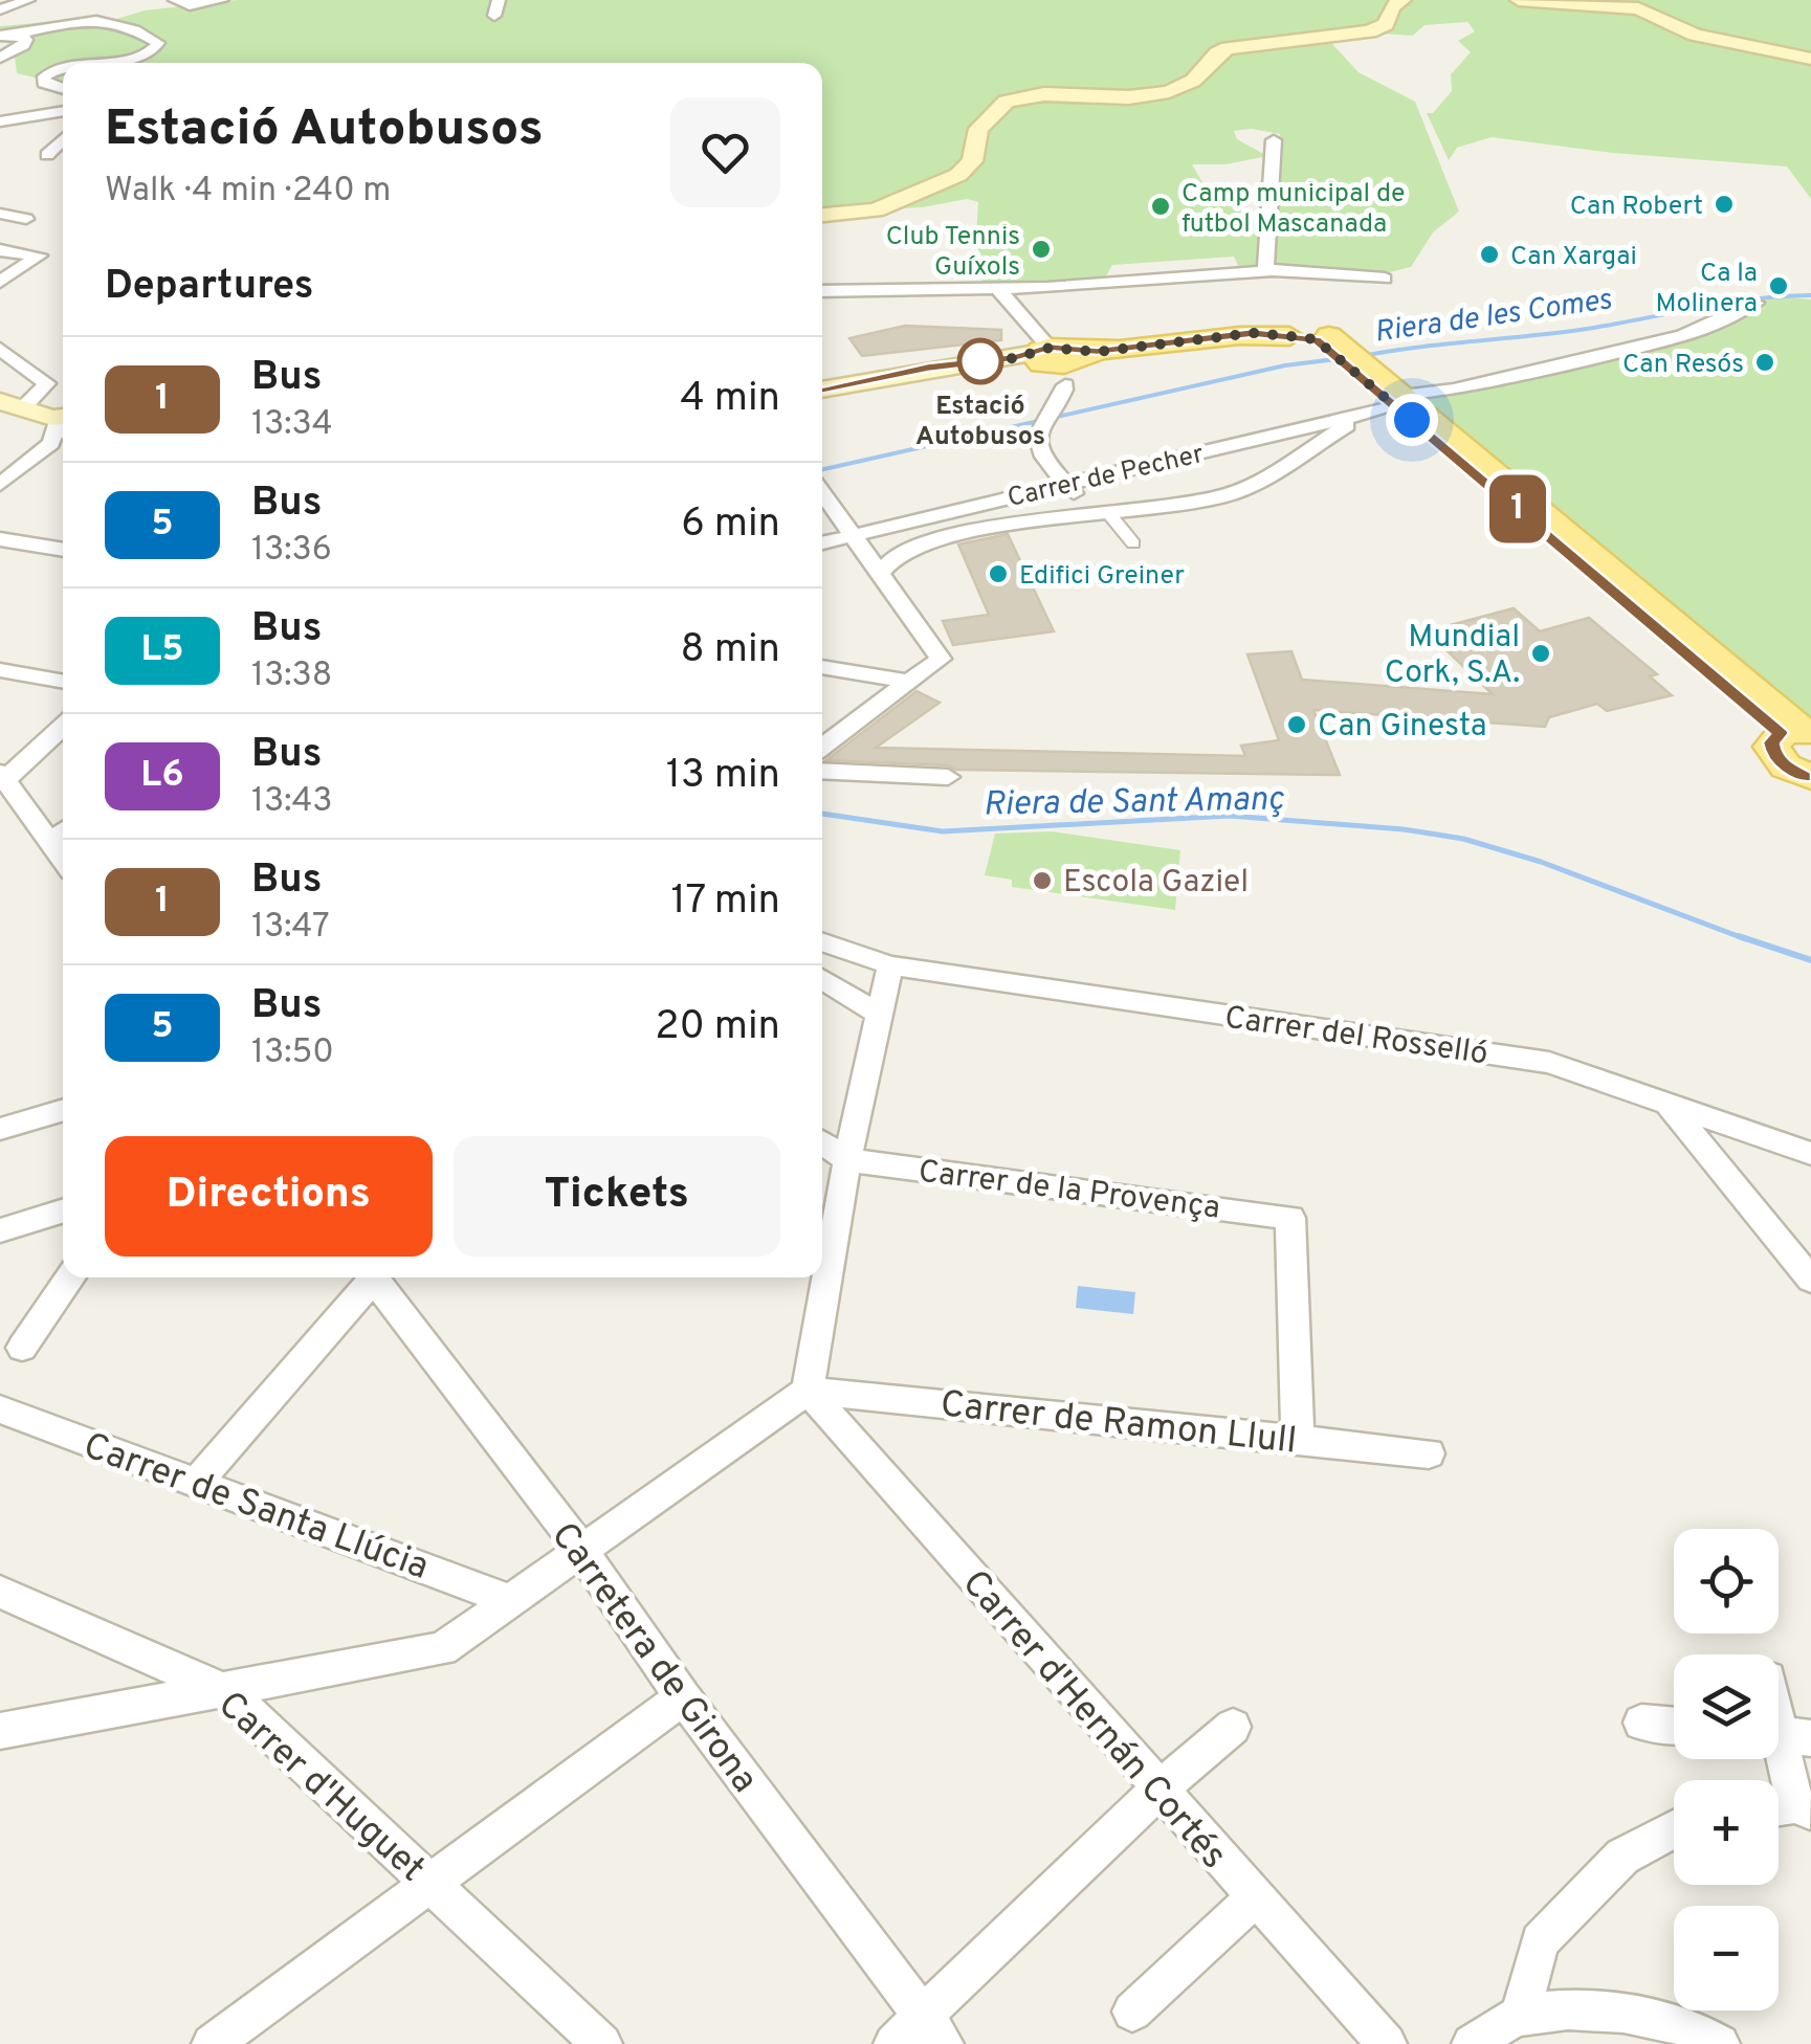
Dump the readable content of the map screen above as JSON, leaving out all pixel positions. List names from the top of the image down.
{
  "streets": {
    "street": [
      "Carrer de Pecher",
      "Carrer del Rosselló",
      "Carrer de la Provença",
      "Carrer de Ramon Llull",
      "Carrer de Santa Llúcia",
      "Carretera de Girona",
      "Carrer d'Hernán Cortés",
      "Carrer d'Huguet"
    ]
  },
  "crossings": [
    ["Carrer de la Provença", "Carrer de Ramon Llull"],
    ["Carrer de Ramon Llull", "Carrer d'Hernán Cortés"]
  ],
  "water": ["Riera de les Comes", "Riera de Sant Amanç"],
  "places": [
    "Can Robert",
    "Camp municipal de futbol Mascanada",
    "Club Tennis Guíxols",
    "Can Xargai",
    "Ca la Molinera",
    "Estació Autobusos",
    "Can Resós",
    "Edifici Greiner",
    "Mundial Cork, S.A.",
    "Can Ginesta",
    "Escola Gaziel"
  ],
  "lines": ["bus line 1"],
  "page": {
    "on_map": "1",
    "heading": [
      ["Estació Autobusos", "Walk · 4 min · 240 m"],
      "Departures"
    ],
    "list": [
      {
        "mark": "1",
        "name": "Bus",
        "note": "13:34",
        "value": "4 min"
      },
      {
        "mark": "5",
        "name": "Bus",
        "note": "13:36",
        "value": "6 min"
      },
      {
        "mark": "L5",
        "name": "Bus",
        "note": "13:38",
        "value": "8 min"
      },
      {
        "mark": "L6",
        "name": "Bus",
        "note": "13:43",
        "value": "13 min"
      },
      {
        "mark": "1",
        "name": "Bus",
        "note": "13:47",
        "value": "17 min"
      },
      {
        "mark": "5",
        "name": "Bus",
        "note": "13:50",
        "value": "20 min"
      }
    ],
    "buttons": ["Directions", "Tickets"],
    "map_buttons": ["+", "−"]
  }
}
